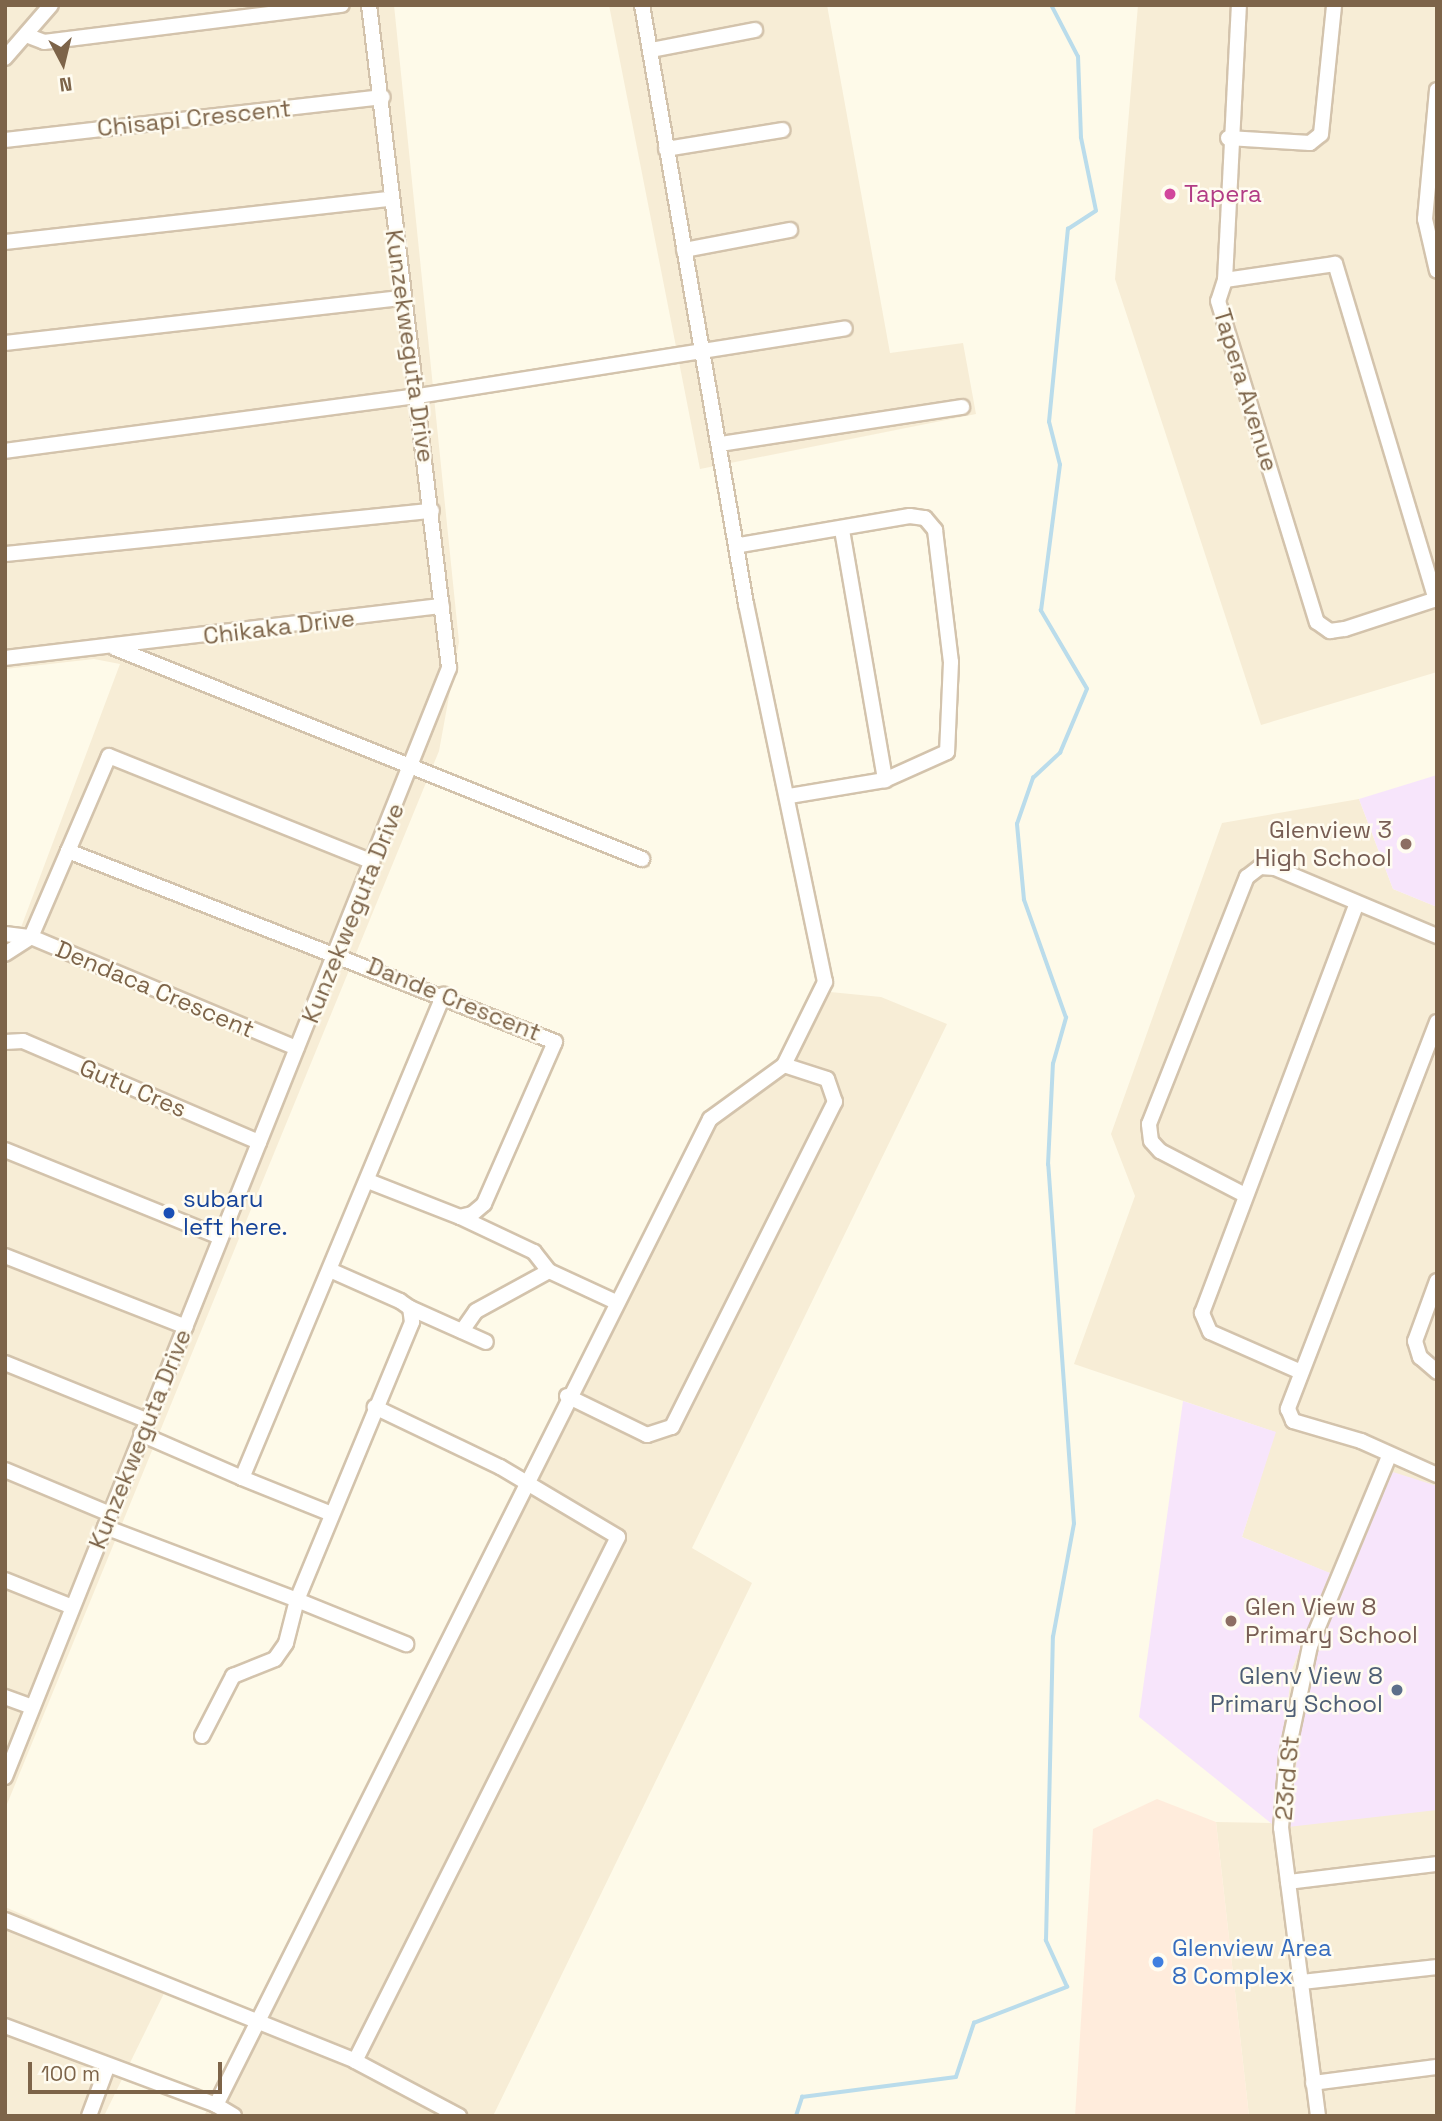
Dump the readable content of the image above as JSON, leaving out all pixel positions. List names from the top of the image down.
{
  "streets": {
    "street": [
      "Chisapi Crescent",
      "Kunzekweguta Drive",
      "Tapera Avenue",
      "Chikaka Drive",
      "Dendaca Crescent",
      "Dande Crescent",
      "Gutu Cres",
      "23rd St"
    ]
  },
  "crossings": [
    ["Chisapi Crescent", "Kunzekweguta Drive"],
    ["Kunzekweguta Drive", "Chikaka Drive"],
    ["Kunzekweguta Drive", "Dendaca Crescent"],
    ["Kunzekweguta Drive", "Dande Crescent"],
    ["Kunzekweguta Drive", "Gutu Cres"],
    ["Dendaca Crescent", "Dande Crescent"]
  ],
  "places": [
    "Tapera",
    "Glenview 3 High School",
    "subaru left here.",
    "Glen View 8 Primary School",
    "Glenv View 8 Primary School",
    "Glenview Area 8 Complex"
  ],
  "scale_bar": "100 m",
  "north": "bottom"
}
